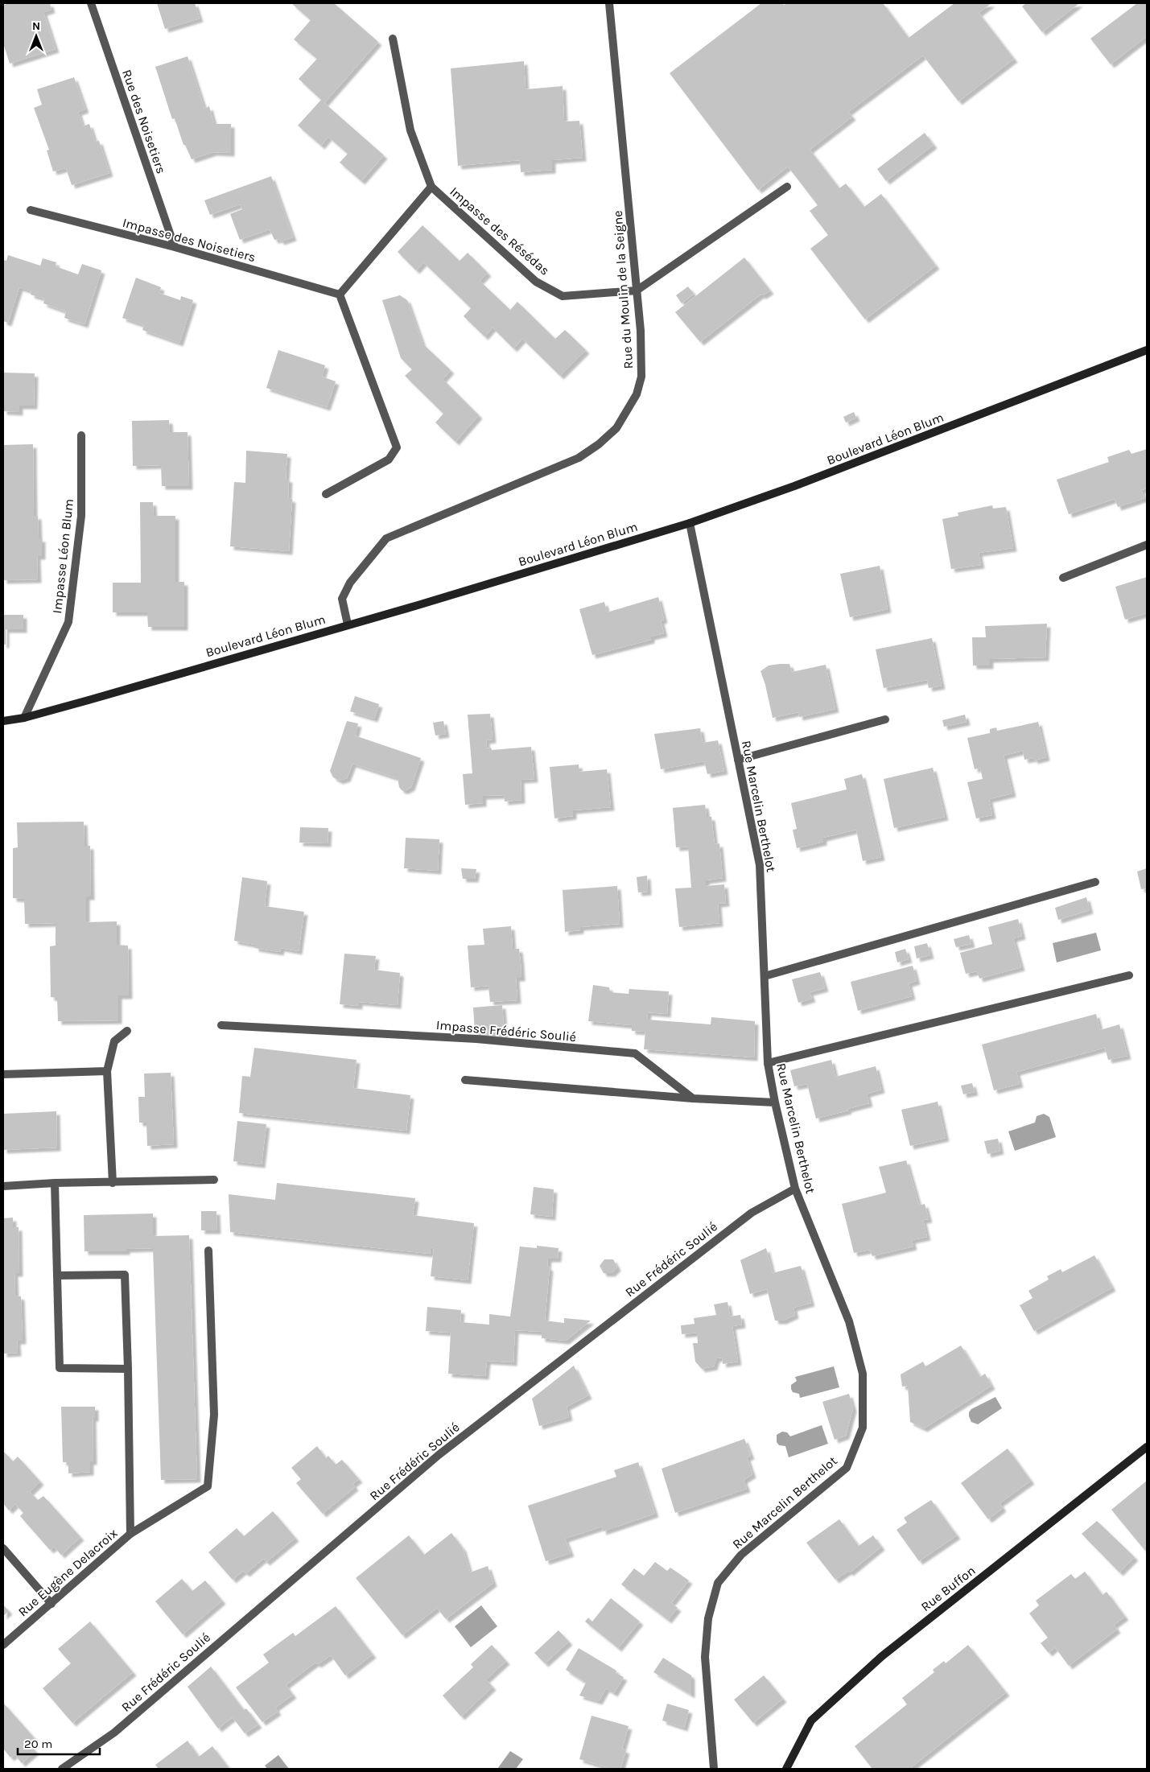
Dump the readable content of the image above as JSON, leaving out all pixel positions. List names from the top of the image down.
{
  "streets": {
    "street": [
      "Rue des Noisetiers",
      "Impasse des Résédas",
      "Impasse des Noisetiers",
      "Rue du Moulin de la Seigne",
      "Boulevard Léon Blum",
      "Impasse Léon Blum",
      "Rue Marcelin Berthelot",
      "Impasse Frédéric Soulié",
      "Rue Frédéric Soulié",
      "Rue Eugène Delacroix",
      "Rue Buffon"
    ]
  },
  "crossings": [
    ["Rue des Noisetiers", "Impasse des Noisetiers"],
    ["Impasse des Résédas", "Rue du Moulin de la Seigne"],
    ["Rue du Moulin de la Seigne", "Boulevard Léon Blum"],
    ["Boulevard Léon Blum", "Impasse Léon Blum"],
    ["Boulevard Léon Blum", "Rue Marcelin Berthelot"],
    ["Rue Marcelin Berthelot", "Rue Frédéric Soulié"]
  ],
  "scale_bar": "20 m",
  "north": "top"
}
